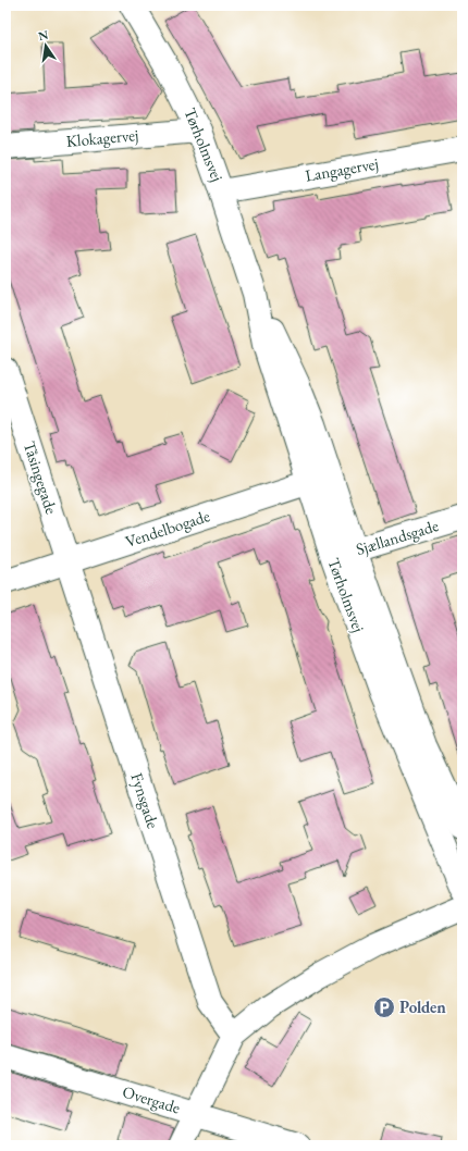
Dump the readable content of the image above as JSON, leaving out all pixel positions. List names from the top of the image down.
{
  "streets": {
    "street": [
      "Klokagervej",
      "Tørholmsvej",
      "Langagervej",
      "Tåsingegade",
      "Vendelbogade",
      "Sjællandsgade",
      "Fynsgade",
      "Overgade"
    ]
  },
  "crossings": [
    ["Klokagervej", "Tørholmsvej"],
    ["Tørholmsvej", "Langagervej"],
    ["Tørholmsvej", "Vendelbogade"],
    ["Tørholmsvej", "Sjællandsgade"],
    ["Tåsingegade", "Vendelbogade"],
    ["Tåsingegade", "Fynsgade"],
    ["Vendelbogade", "Fynsgade"]
  ],
  "places": {
    "parking": ["Polden"]
  },
  "north": "top"
}
